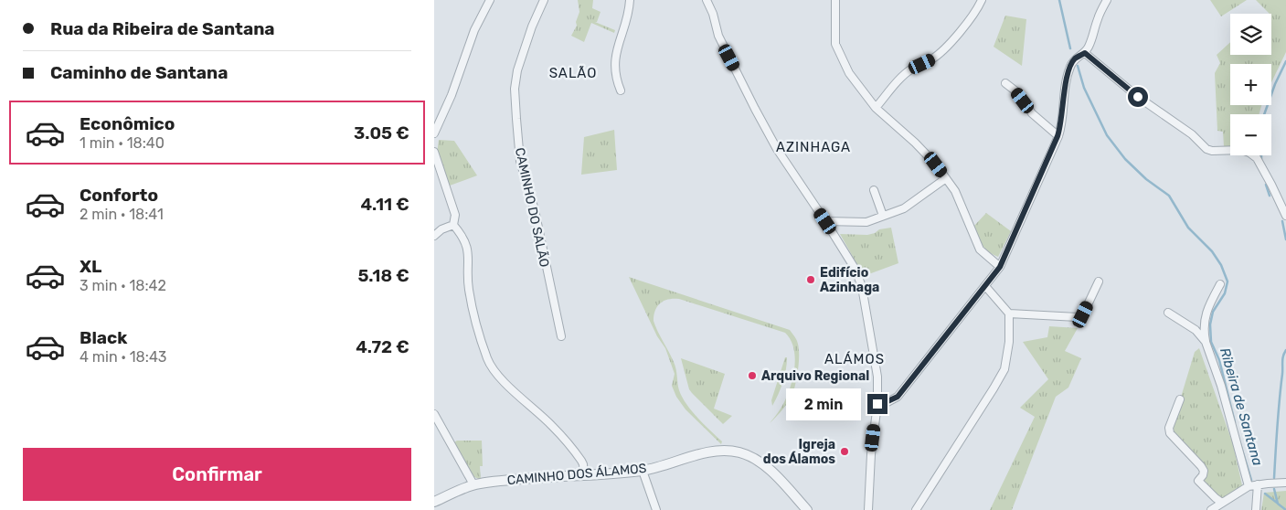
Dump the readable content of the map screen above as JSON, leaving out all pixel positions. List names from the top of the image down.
{
  "streets": {
    "street": ["CAMINHO DO SALÃO", "CAMINHO DOS ÁLAMOS"]
  },
  "districts": ["SALÃO", "AZINHAGA", "ALÁMOS"],
  "water": ["Ribeira de Santana"],
  "places": ["Edifício Azinhaga", "Arquivo Regional", "Igreja dos Álamos"],
  "page": {
    "banner": ["Rua da Ribeira de Santana", "Caminho de Santana"],
    "map_buttons": ["+", "−"],
    "list": [
      {
        "name": "Econômico",
        "note": "1 min · 18:40",
        "value": "3.05 €"
      },
      {
        "name": "Conforto",
        "note": "2 min · 18:41",
        "value": "4.11 €"
      },
      {
        "name": "XL",
        "note": "3 min · 18:42",
        "value": "5.18 €"
      },
      {
        "name": "Black",
        "note": "4 min · 18:43",
        "value": "4.72 €"
      }
    ],
    "bubble": "2 min",
    "buttons": "Confirmar"
  }
}
